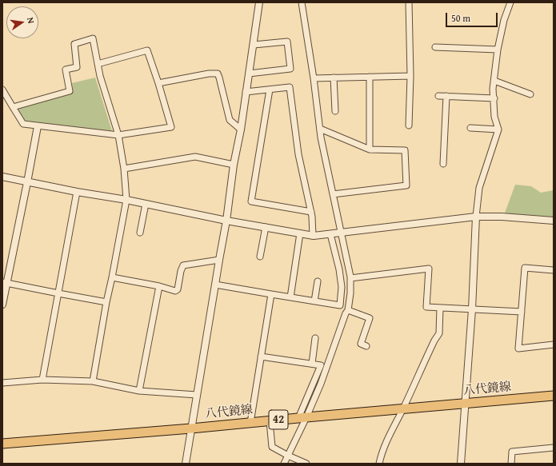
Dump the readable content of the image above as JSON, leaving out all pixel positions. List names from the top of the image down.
{
  "streets": {
    "main road": ["八代鏡線", "42"]
  },
  "scale_bar": "50 m",
  "north": "right"
}
